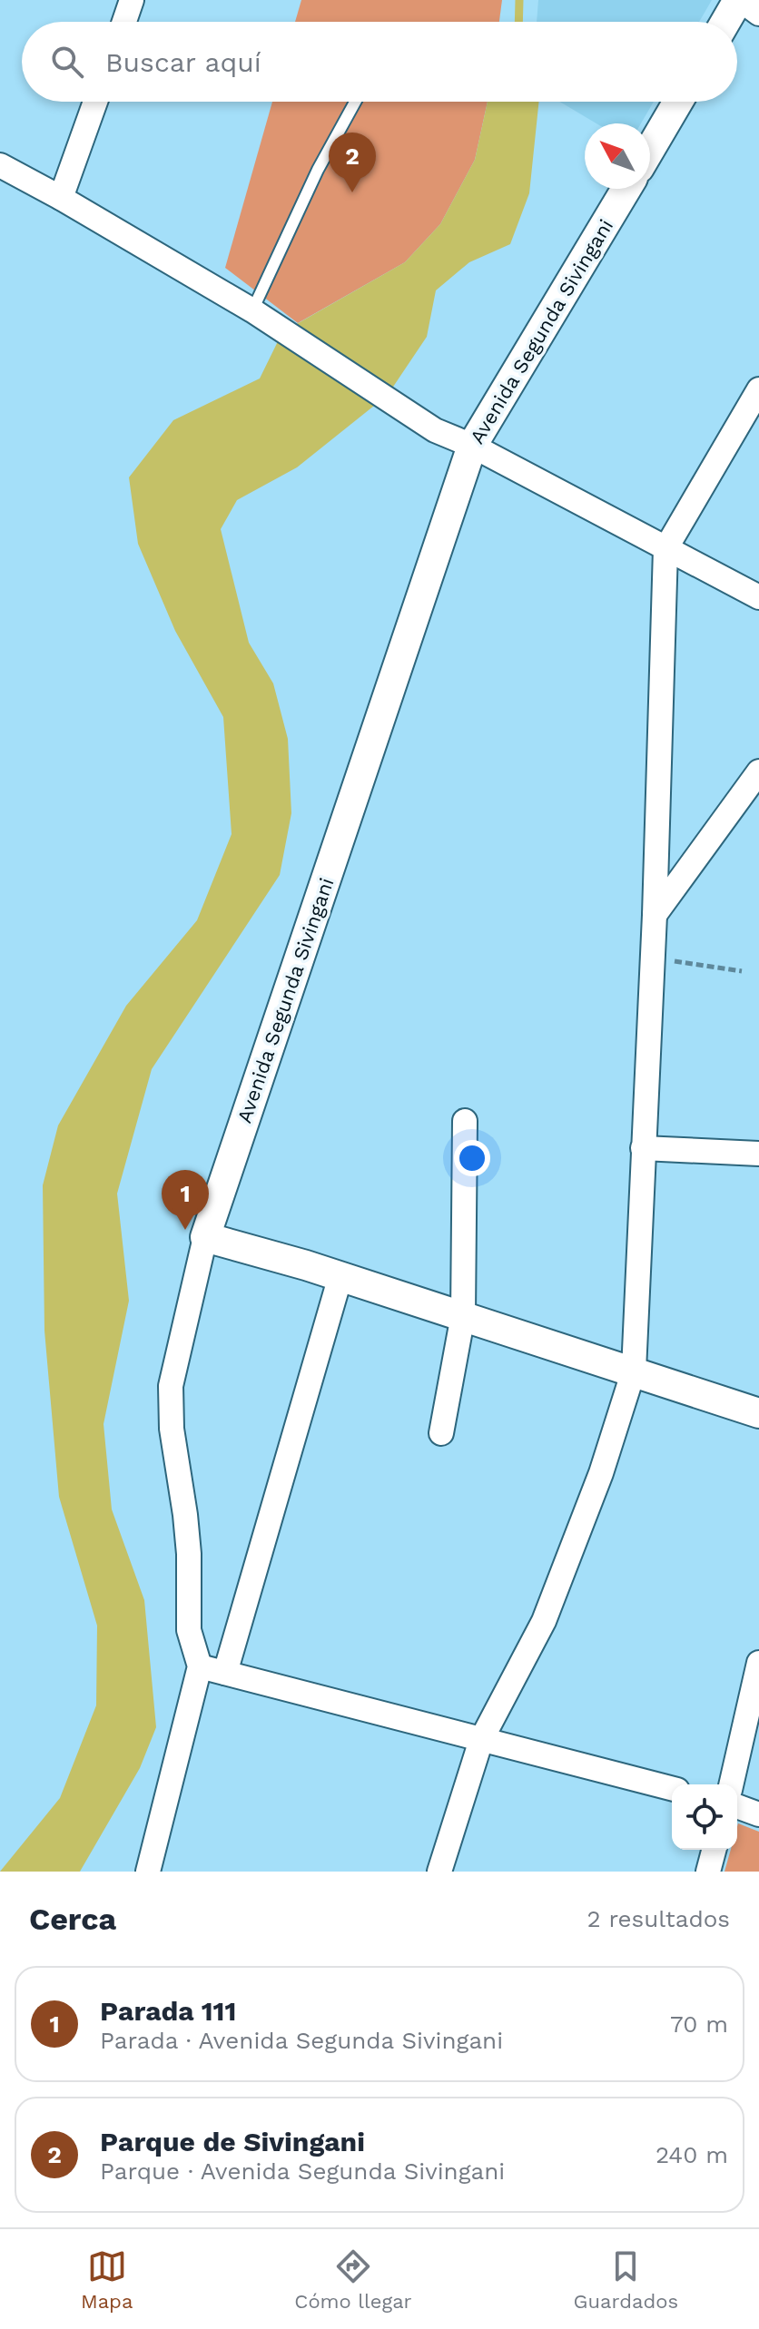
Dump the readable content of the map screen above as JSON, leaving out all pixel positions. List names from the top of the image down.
{
  "streets": {
    "street": ["Avenida Segunda Sivingani"]
  },
  "north": "top left",
  "page": {
    "search": "Buscar aquí",
    "pins": ["2", "1"],
    "heading": ["Cerca", "2 resultados"],
    "list": [
      {
        "mark": "1",
        "name": "Parada 111",
        "note": "Parada · Avenida Segunda Sivingani",
        "value": "70 m"
      },
      {
        "mark": "2",
        "name": "Parque de Sivingani",
        "note": "Parque · Avenida Segunda Sivingani",
        "value": "240 m"
      }
    ],
    "nav": ["Mapa", "Cómo llegar", "Guardados"]
  }
}
